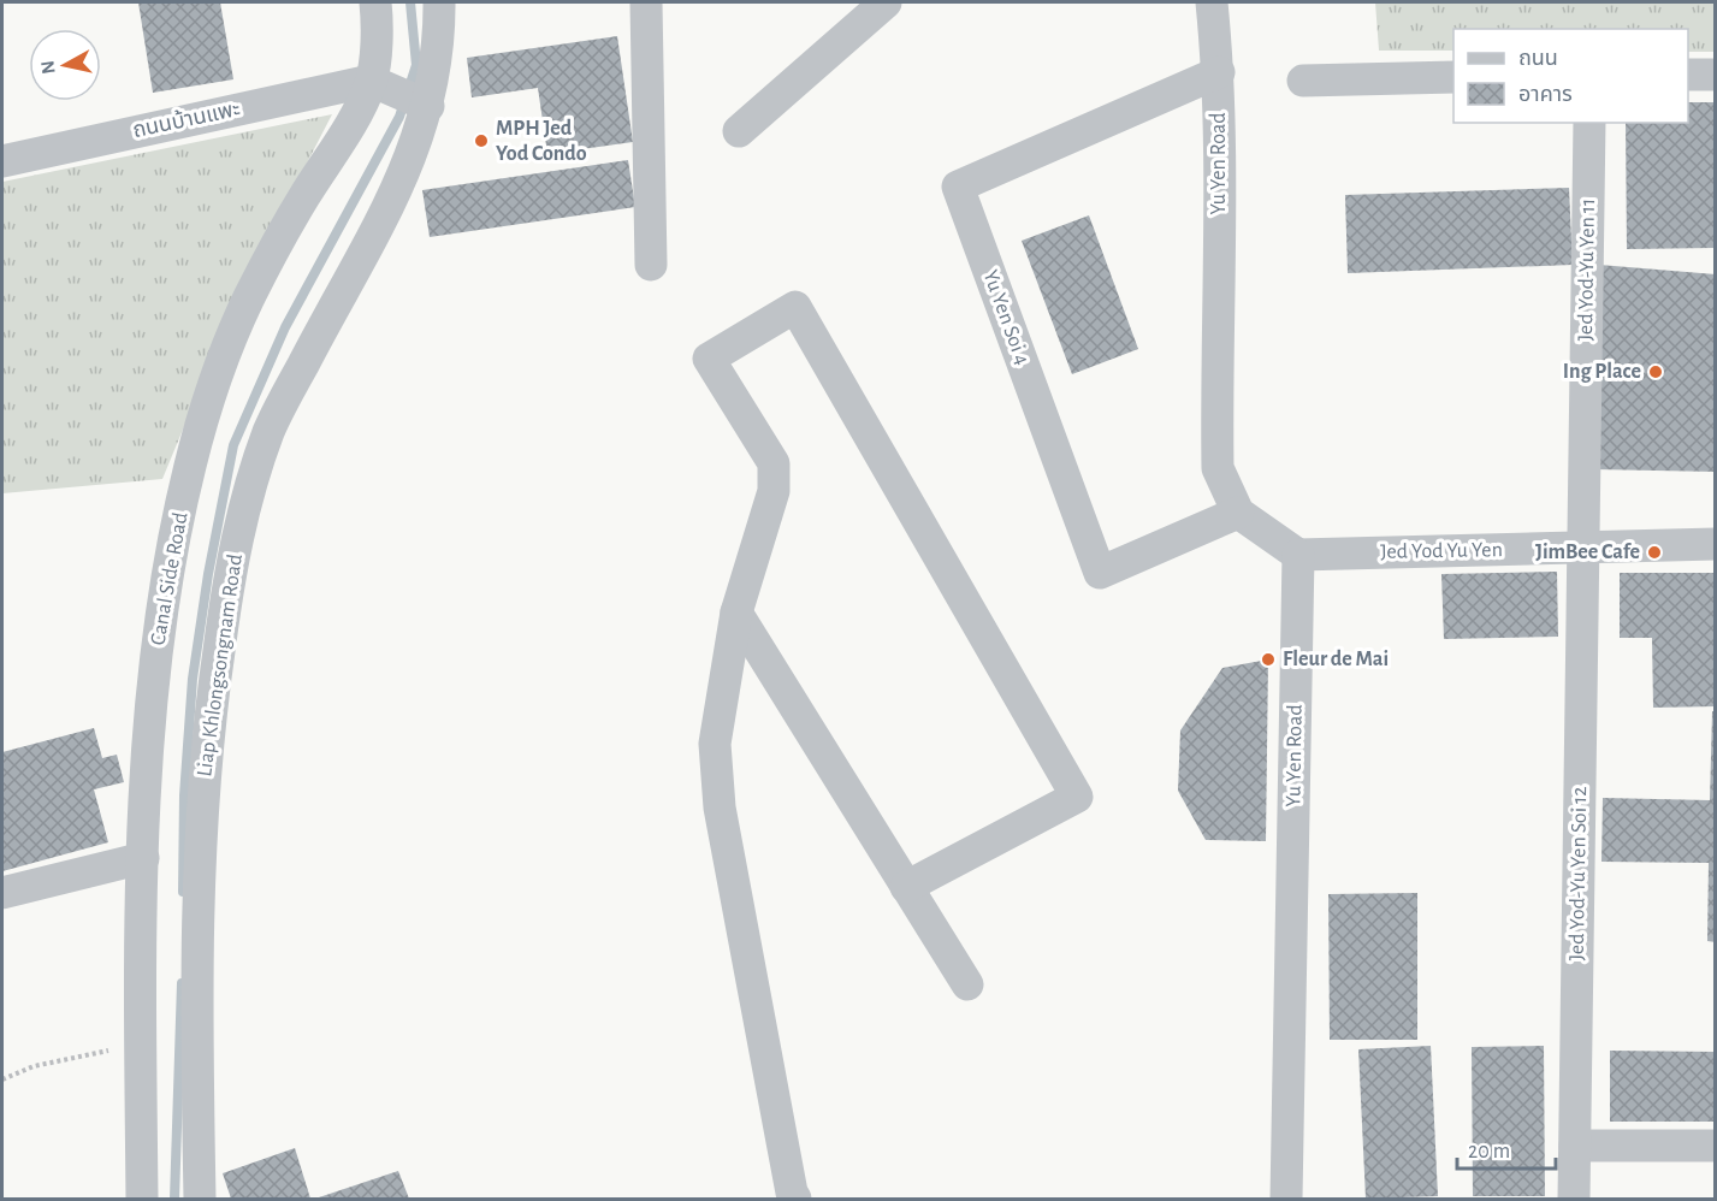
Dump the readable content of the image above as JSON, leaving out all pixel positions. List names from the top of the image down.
{
  "streets": {
    "street": [
      "ถนนบ้านแพะ",
      "Yu Yen Road",
      "Jed Yod-Yu Yen 11",
      "Yu Yen Soi 4",
      "Jed Yod Yu Yen",
      "Canal Side Road",
      "Liap Khlongsongnam Road",
      "Jed Yod-Yu Yen Soi 12"
    ]
  },
  "crossings": [
    ["ถนนบ้านแพะ", "Canal Side Road"],
    ["Yu Yen Road", "Yu Yen Soi 4"],
    ["Yu Yen Road", "Jed Yod Yu Yen"],
    ["Jed Yod-Yu Yen 11", "Jed Yod Yu Yen"],
    ["Jed Yod-Yu Yen 11", "Jed Yod-Yu Yen Soi 12"],
    ["Jed Yod Yu Yen", "Jed Yod-Yu Yen Soi 12"]
  ],
  "places": [
    "MPH Jed Yod Condo",
    "Ing Place",
    "JimBee Cafe",
    "Fleur de Mai"
  ],
  "legend": ["ถนน", "อาคาร"],
  "scale_bar": "20 m",
  "north": "left"
}
